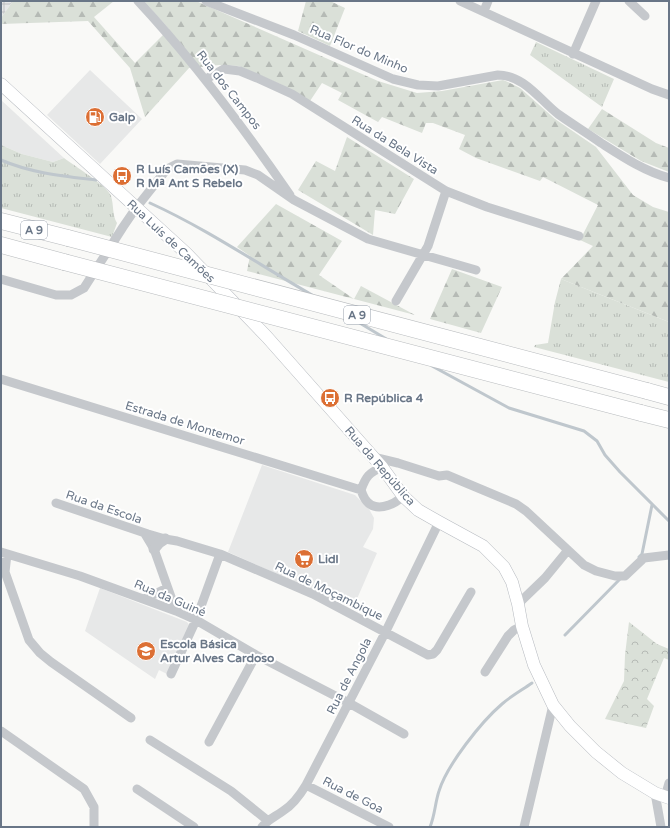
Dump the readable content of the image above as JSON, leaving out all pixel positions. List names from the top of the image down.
{
  "streets": {
    "highway": ["A 9"],
    "main road": ["Rua Luís de Camões", "Rua da República"],
    "street": [
      "Rua Flor do Minho",
      "Rua dos Campos",
      "Rua da Bela Vista",
      "Estrada de Montemor",
      "Rua da Escola",
      "Rua de Moçambique",
      "Rua da Guiné",
      "Rua de Angola",
      "Rua de Goa"
    ]
  },
  "crossings": [
    ["Rua dos Campos", "Rua da Bela Vista"],
    ["Rua Luís de Camões", "Rua da República"],
    ["Estrada de Montemor", "Rua da República"],
    ["Rua da República", "Rua de Angola"],
    ["Rua da Escola", "Rua de Moçambique"],
    ["Rua da Escola", "Rua da Guiné"],
    ["Rua de Moçambique", "Rua de Angola"],
    ["Rua da Guiné", "Rua de Angola"],
    ["Rua de Angola", "Rua de Goa"]
  ],
  "places": {
    "fuel station": ["Galp"],
    "bus stop": ["R Luís Camões (X) R Mª Ant S Rebelo", "R República 4"],
    "supermarket": ["Lidl"],
    "school or university": ["Escola Básica Artur Alves Cardoso"]
  }
}
